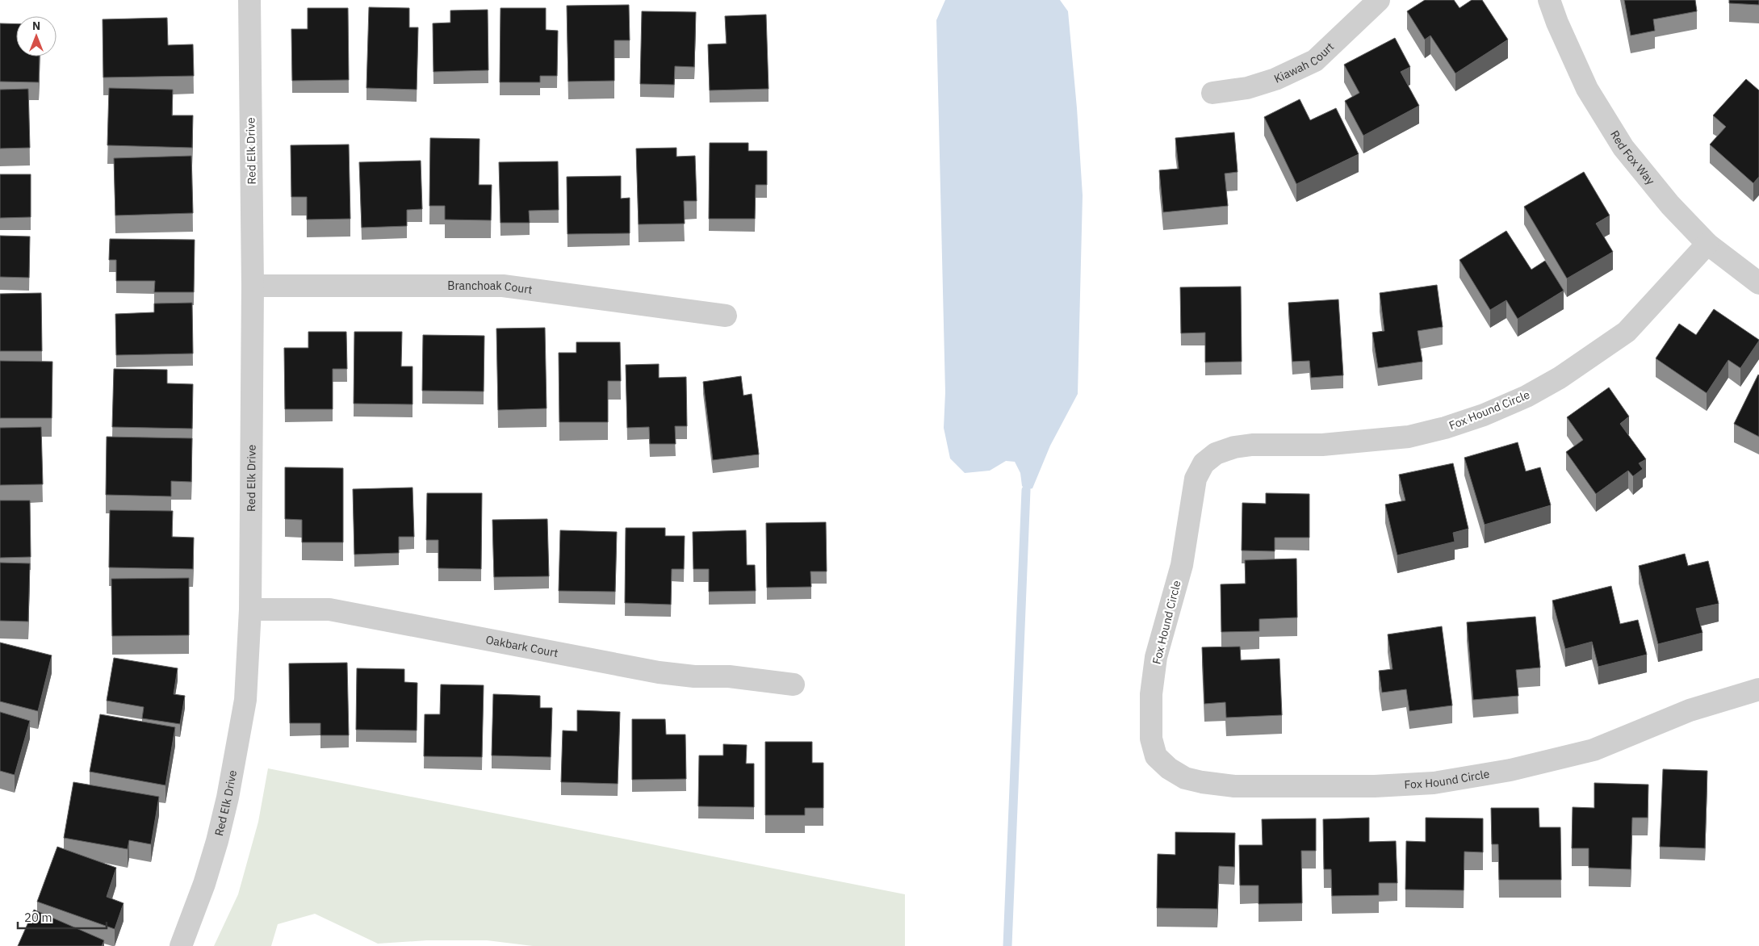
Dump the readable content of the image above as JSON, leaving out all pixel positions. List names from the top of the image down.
{
  "streets": {
    "street": [
      "Kiawah Court",
      "Red Elk Drive",
      "Red Fox Way",
      "Branchoak Court",
      "Fox Hound Circle",
      "Oakbark Court"
    ]
  },
  "crossings": [
    ["Red Elk Drive", "Branchoak Court"],
    ["Red Elk Drive", "Oakbark Court"],
    ["Red Fox Way", "Fox Hound Circle"]
  ],
  "scale_bar": "20 m",
  "north": "top"
}
